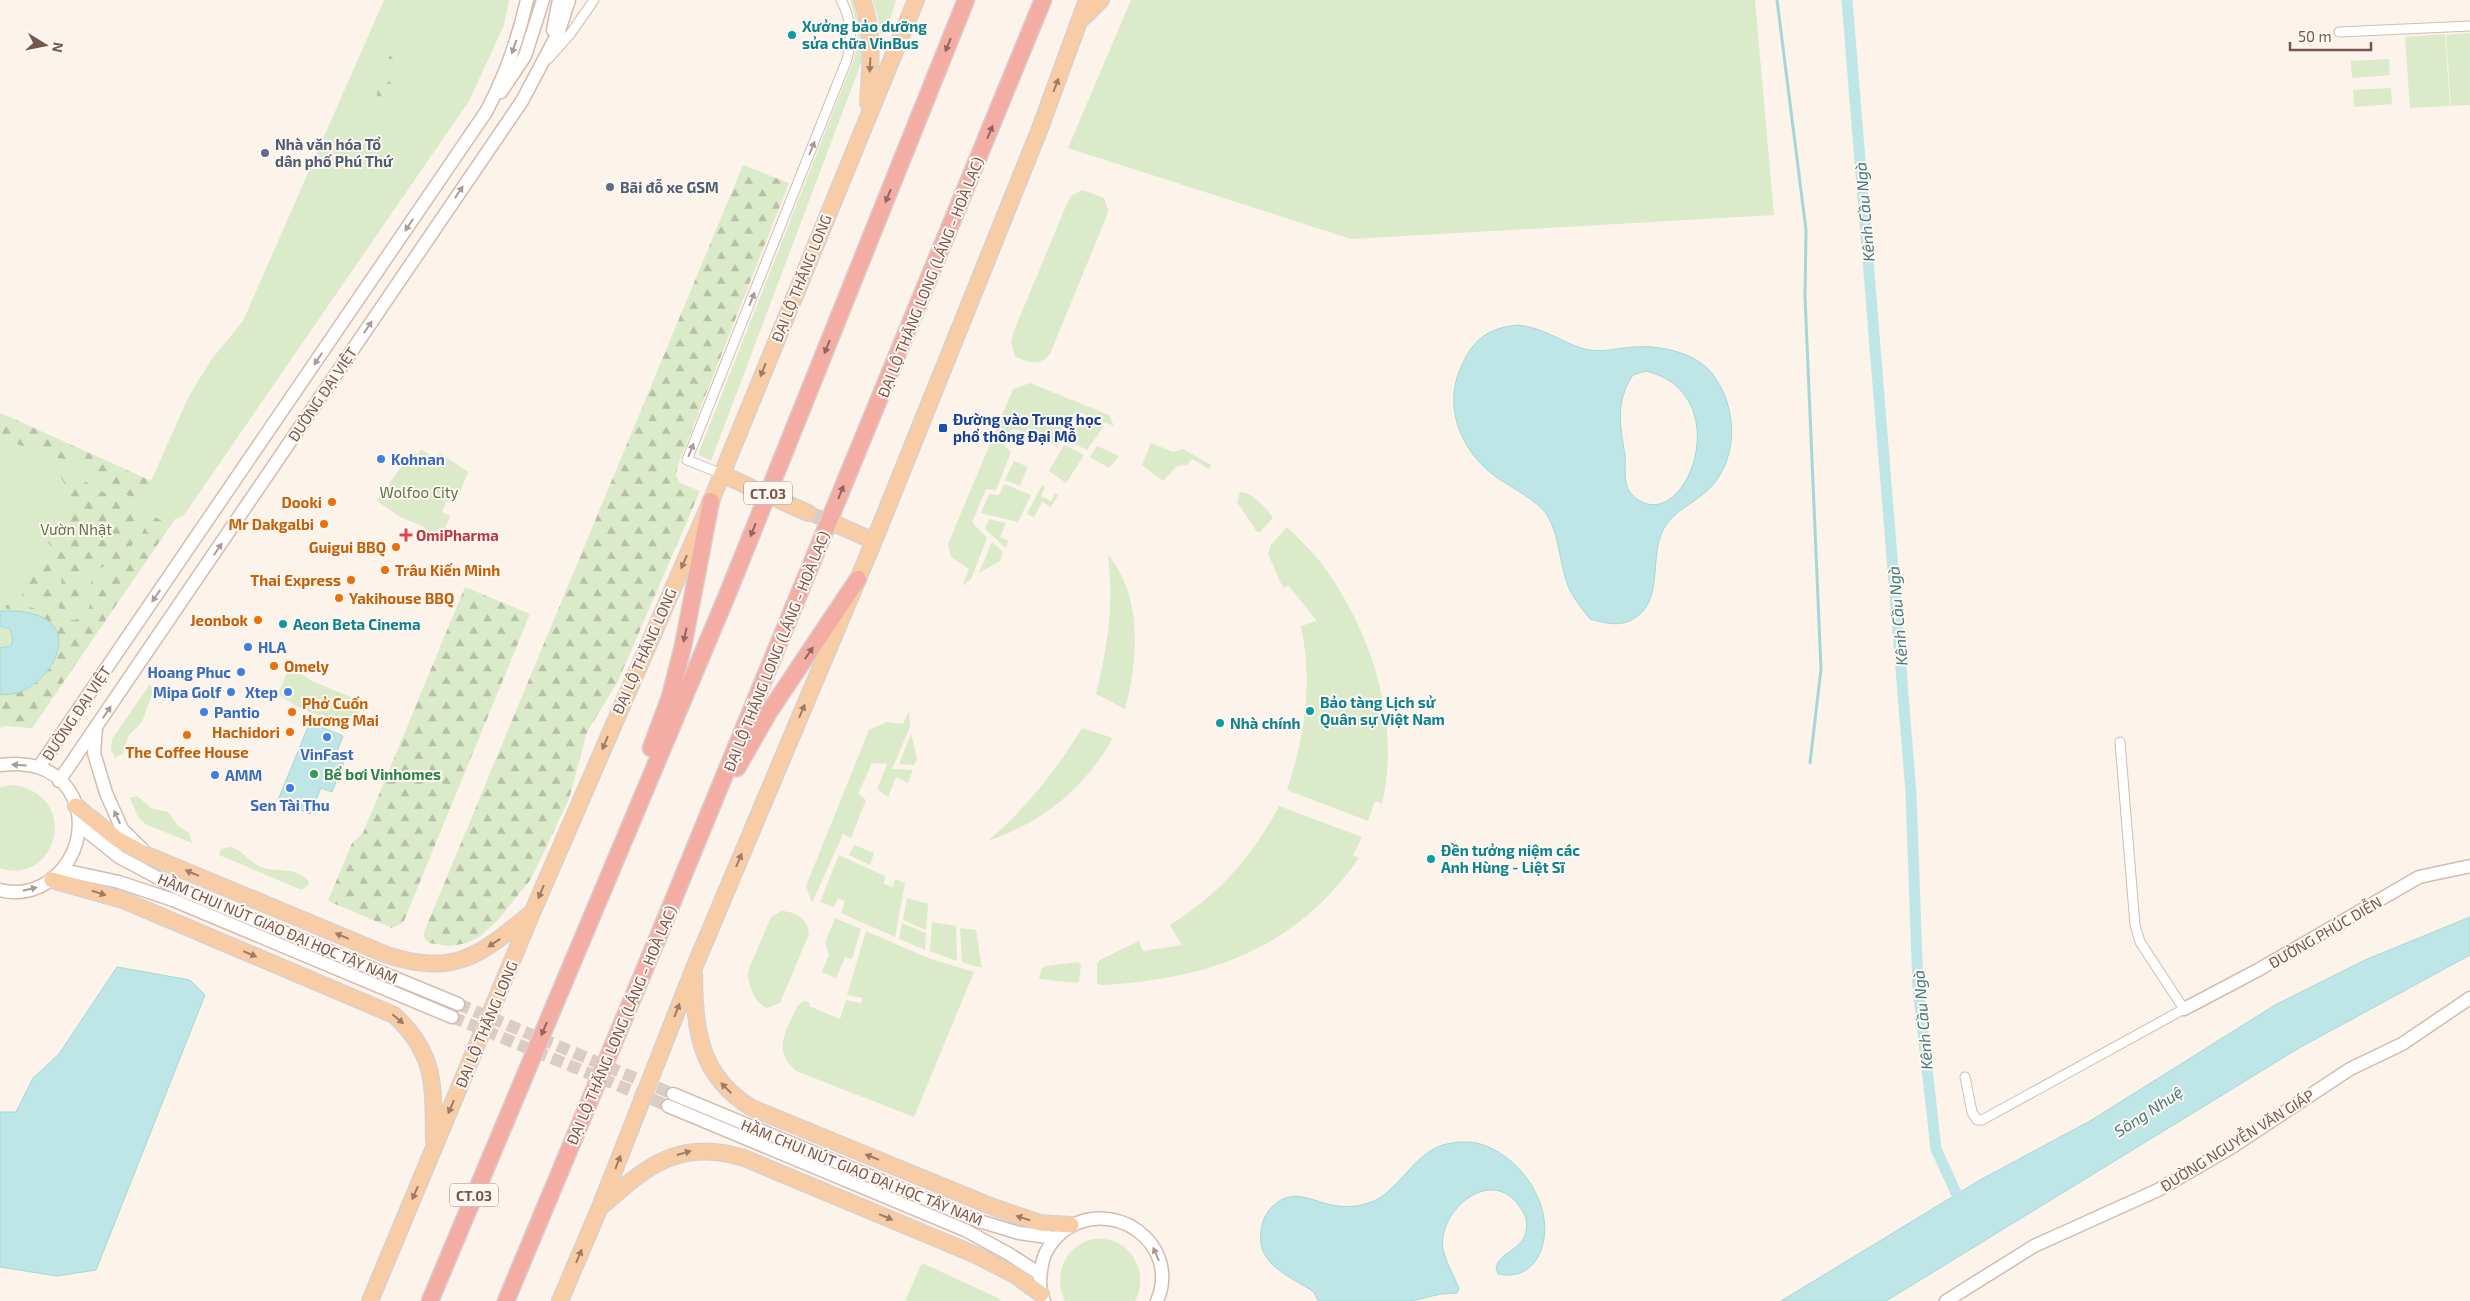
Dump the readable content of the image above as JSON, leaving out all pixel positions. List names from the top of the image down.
{
  "streets": {
    "highway": ["ĐẠI LỘ THĂNG LONG (LÁNG - HOÀ LẠC)", "CT.03"],
    "main road": ["ĐẠI LỘ THĂNG LONG"],
    "street": [
      "ĐƯỜNG ĐẠI VIỆT",
      "HẦM CHUI NÚT GIAO ĐẠI HỌC TÂY NAM",
      "ĐƯỜNG PHÚC DIỄN",
      "ĐƯỜNG NGUYỄN VĂN GIÁP"
    ]
  },
  "one_way": ["ĐẠI LỘ THĂNG LONG"],
  "water": ["Kênh Cầu Ngà", "Sông Nhuệ"],
  "parks": ["Wolfoo City", "Vườn Nhật"],
  "places": {
    "other": [
      "Xưởng bảo dưỡng sửa chữa VinBus",
      "Nhà văn hóa Tổ dân phố Phú Thứ",
      "Bãi đỗ xe GSM",
      "Kohnan",
      "Dooki",
      "Mr Dakgalbi",
      "Guigui BBQ",
      "Trâu Kiến Minh",
      "Thai Express",
      "Yakihouse BBQ",
      "Jeonbok",
      "Aeon Beta Cinema",
      "HLA",
      "Omely",
      "Hoang Phuc",
      "Mipa Golf",
      "Xtep",
      "Bảo tàng Lịch sử Quân sự Việt Nam",
      "Pantio",
      "Phở Cuốn Hương Mai",
      "Nhà chính",
      "Hachidori",
      "The Coffee House",
      "VinFast",
      "Bể bơi Vinhomes",
      "AMM",
      "Sen Tài Thu",
      "Đền tưởng niệm các Anh Hùng - Liệt Sĩ"
    ],
    "transit": ["Đường vào Trung học phổ thông Đại Mỗ"],
    "health": ["OmiPharma"]
  },
  "scale_bar": "50 m",
  "north": "right"
}
